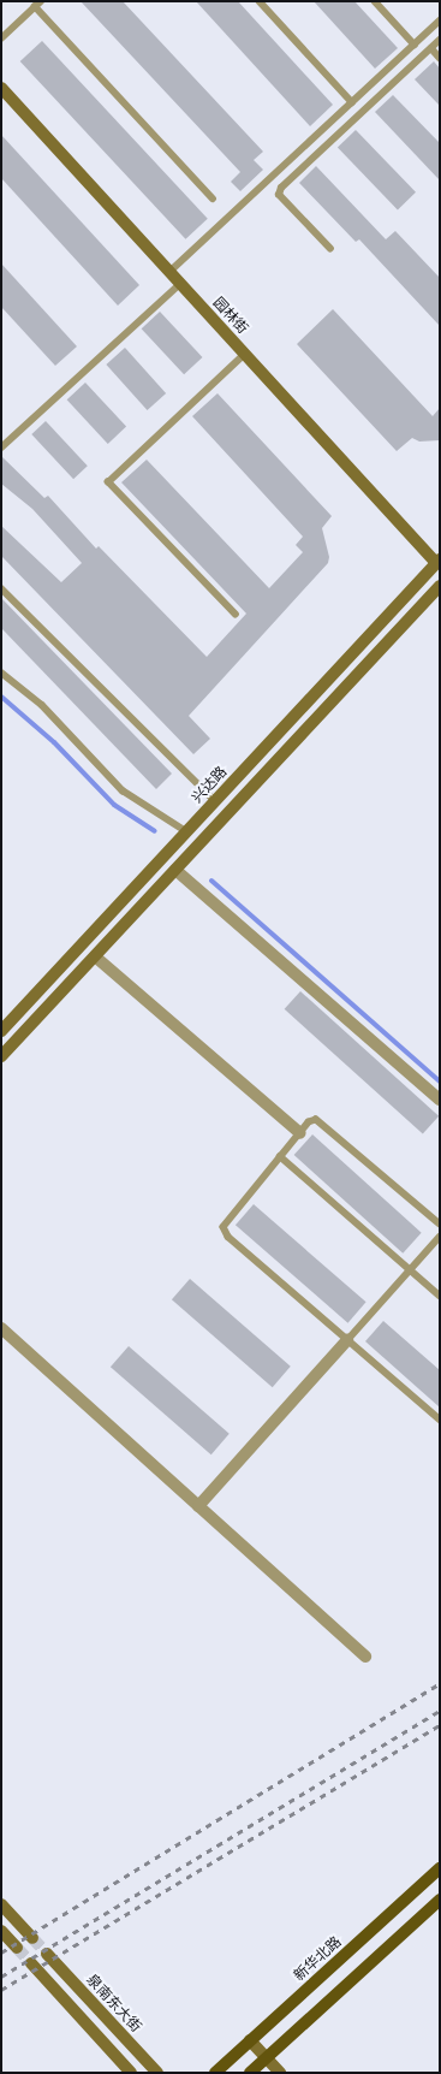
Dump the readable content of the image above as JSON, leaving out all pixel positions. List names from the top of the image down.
{
  "streets": {
    "main road": [
      "园林街",
      "兴达路",
      "新华北路",
      "泉南东大街"
    ]
  },
  "crossings": [
    ["园林街", "兴达路"]
  ]
}
